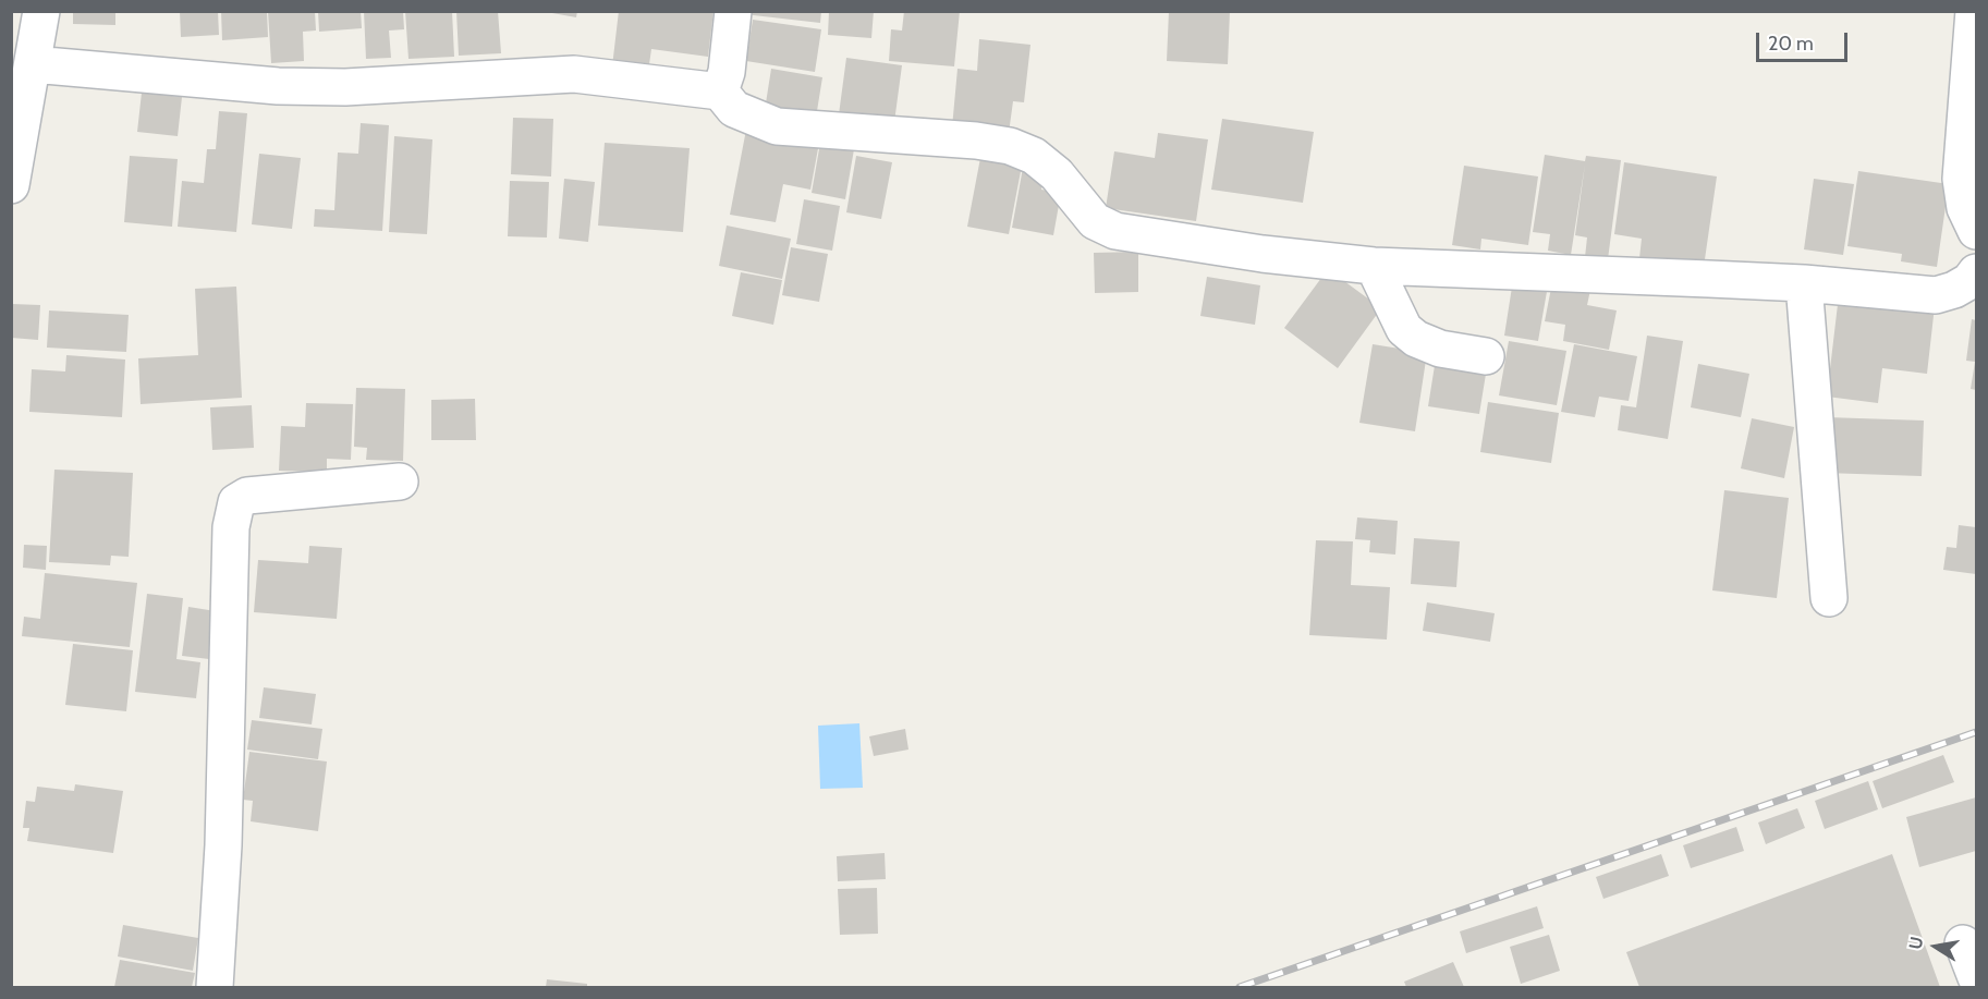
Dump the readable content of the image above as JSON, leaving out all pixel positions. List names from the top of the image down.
{
  "scale_bar": "20 m",
  "north": "left"
}
